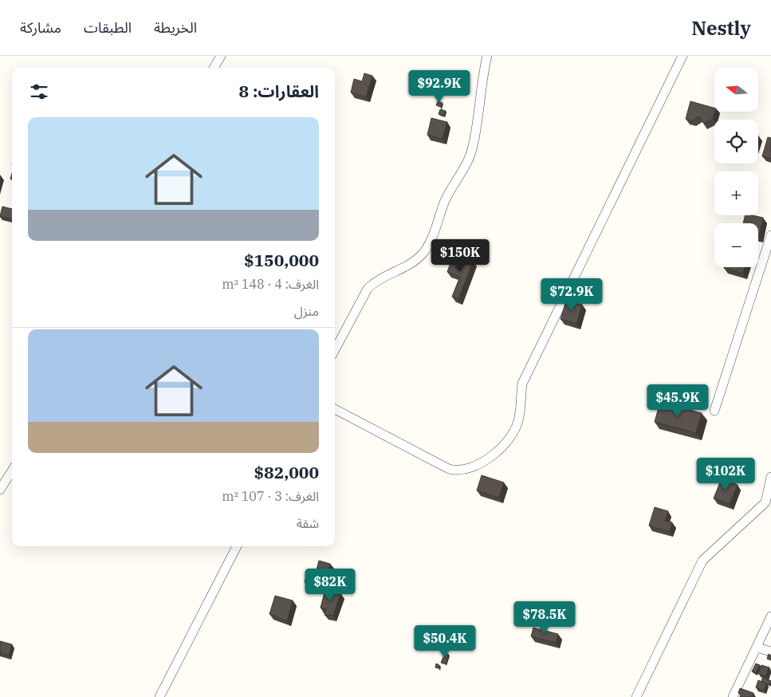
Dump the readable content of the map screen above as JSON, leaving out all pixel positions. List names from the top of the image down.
{
  "north": "left",
  "page": {
    "header": "Nestly",
    "nav": ["الخريطة", "الطبقات", "مشاركة"],
    "map_buttons": ["+", "−"],
    "heading": "العقارات: 8",
    "price": [
      "$92.9K",
      "$150K",
      "$72.9K",
      "$45.9K",
      "$102K",
      "$82K",
      "$78.5K",
      "$50.4K"
    ],
    "list": [
      {
        "name": "$150,000",
        "note": "الغرف: 4 · 148 m² · منزل"
      },
      {
        "name": "$82,000",
        "note": "الغرف: 3 · 107 m² · شقة"
      }
    ]
  }
}
